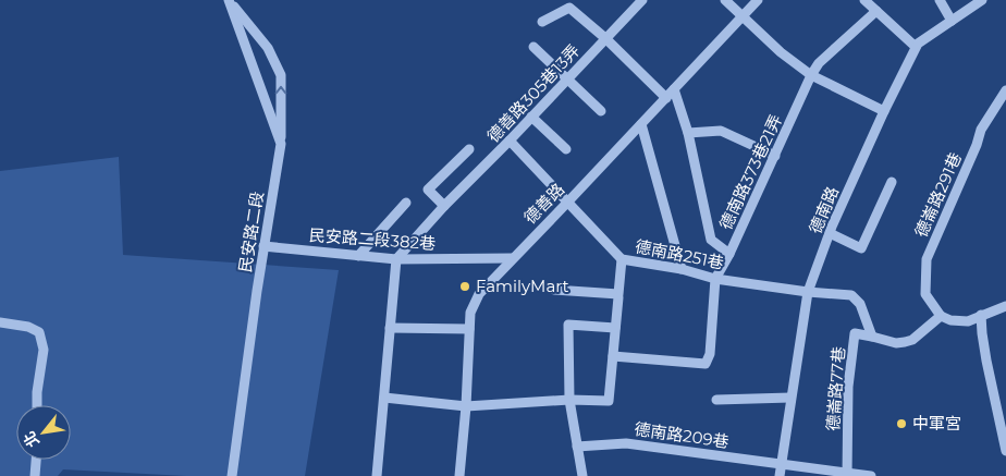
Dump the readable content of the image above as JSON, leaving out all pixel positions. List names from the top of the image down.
{
  "streets": {
    "street": [
      "德善路305巷13弄",
      "德南路373巷21弄",
      "德崙路291巷",
      "德善路",
      "德南路",
      "民安路二段",
      "民安路二段382巷",
      "德南路251巷",
      "德崙路77巷",
      "德南路209巷"
    ]
  },
  "crossings": [
    ["德善路305巷13弄", "民安路二段382巷"],
    ["德善路305巷13弄", "德南路251巷"],
    ["德南路373巷21弄", "德南路251巷"],
    ["德善路", "民安路二段382巷"],
    ["德善路", "德南路251巷"],
    ["德南路", "德南路251巷"],
    ["德南路", "德南路209巷"],
    ["民安路二段", "民安路二段382巷"],
    ["德南路251巷", "德崙路77巷"],
    ["德崙路77巷", "德南路209巷"]
  ],
  "places": ["FamilyMart", "中軍宮"],
  "north": "bottom left"
}
